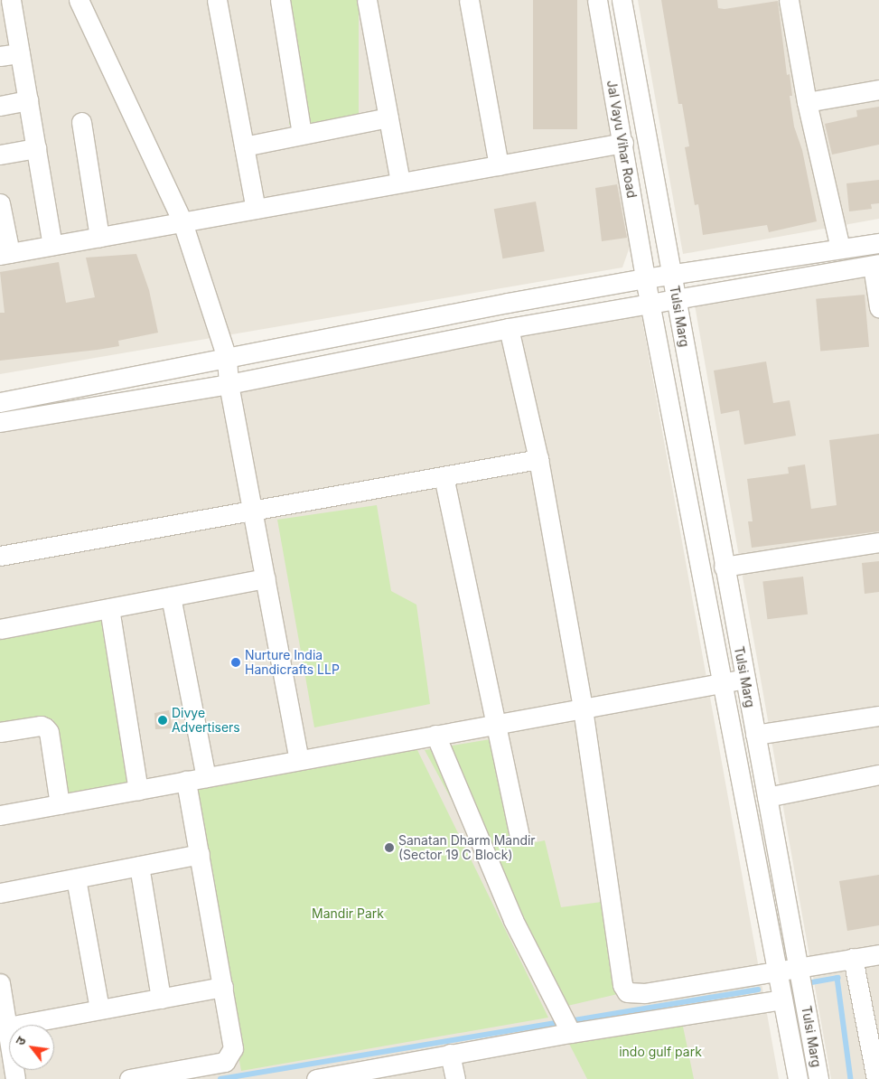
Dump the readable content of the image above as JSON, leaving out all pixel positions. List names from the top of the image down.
{
  "streets": {
    "street": ["Jal Vayu Vihar Road", "Tulsi Marg"]
  },
  "crossings": [
    ["Jal Vayu Vihar Road", "Tulsi Marg"]
  ],
  "parks": ["Mandir Park", "indo gulf park"],
  "places": ["Nurture India Handicrafts LLP", "Divye Advertisers", "Sanatan Dharm Mandir (Sector 19 C Block)"],
  "north": "top left"
}
